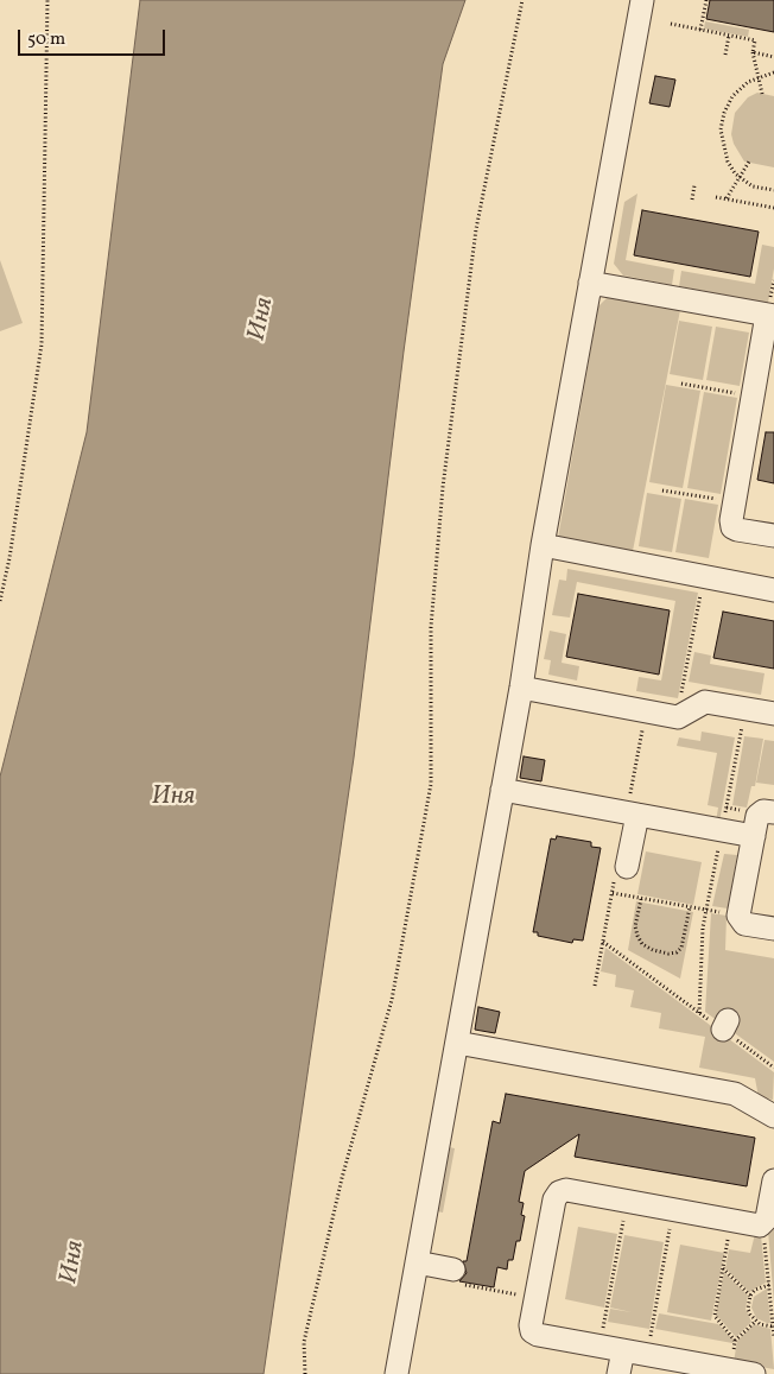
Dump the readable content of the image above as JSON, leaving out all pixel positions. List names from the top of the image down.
{
  "water": ["Иня"],
  "scale_bar": "50 m"
}
